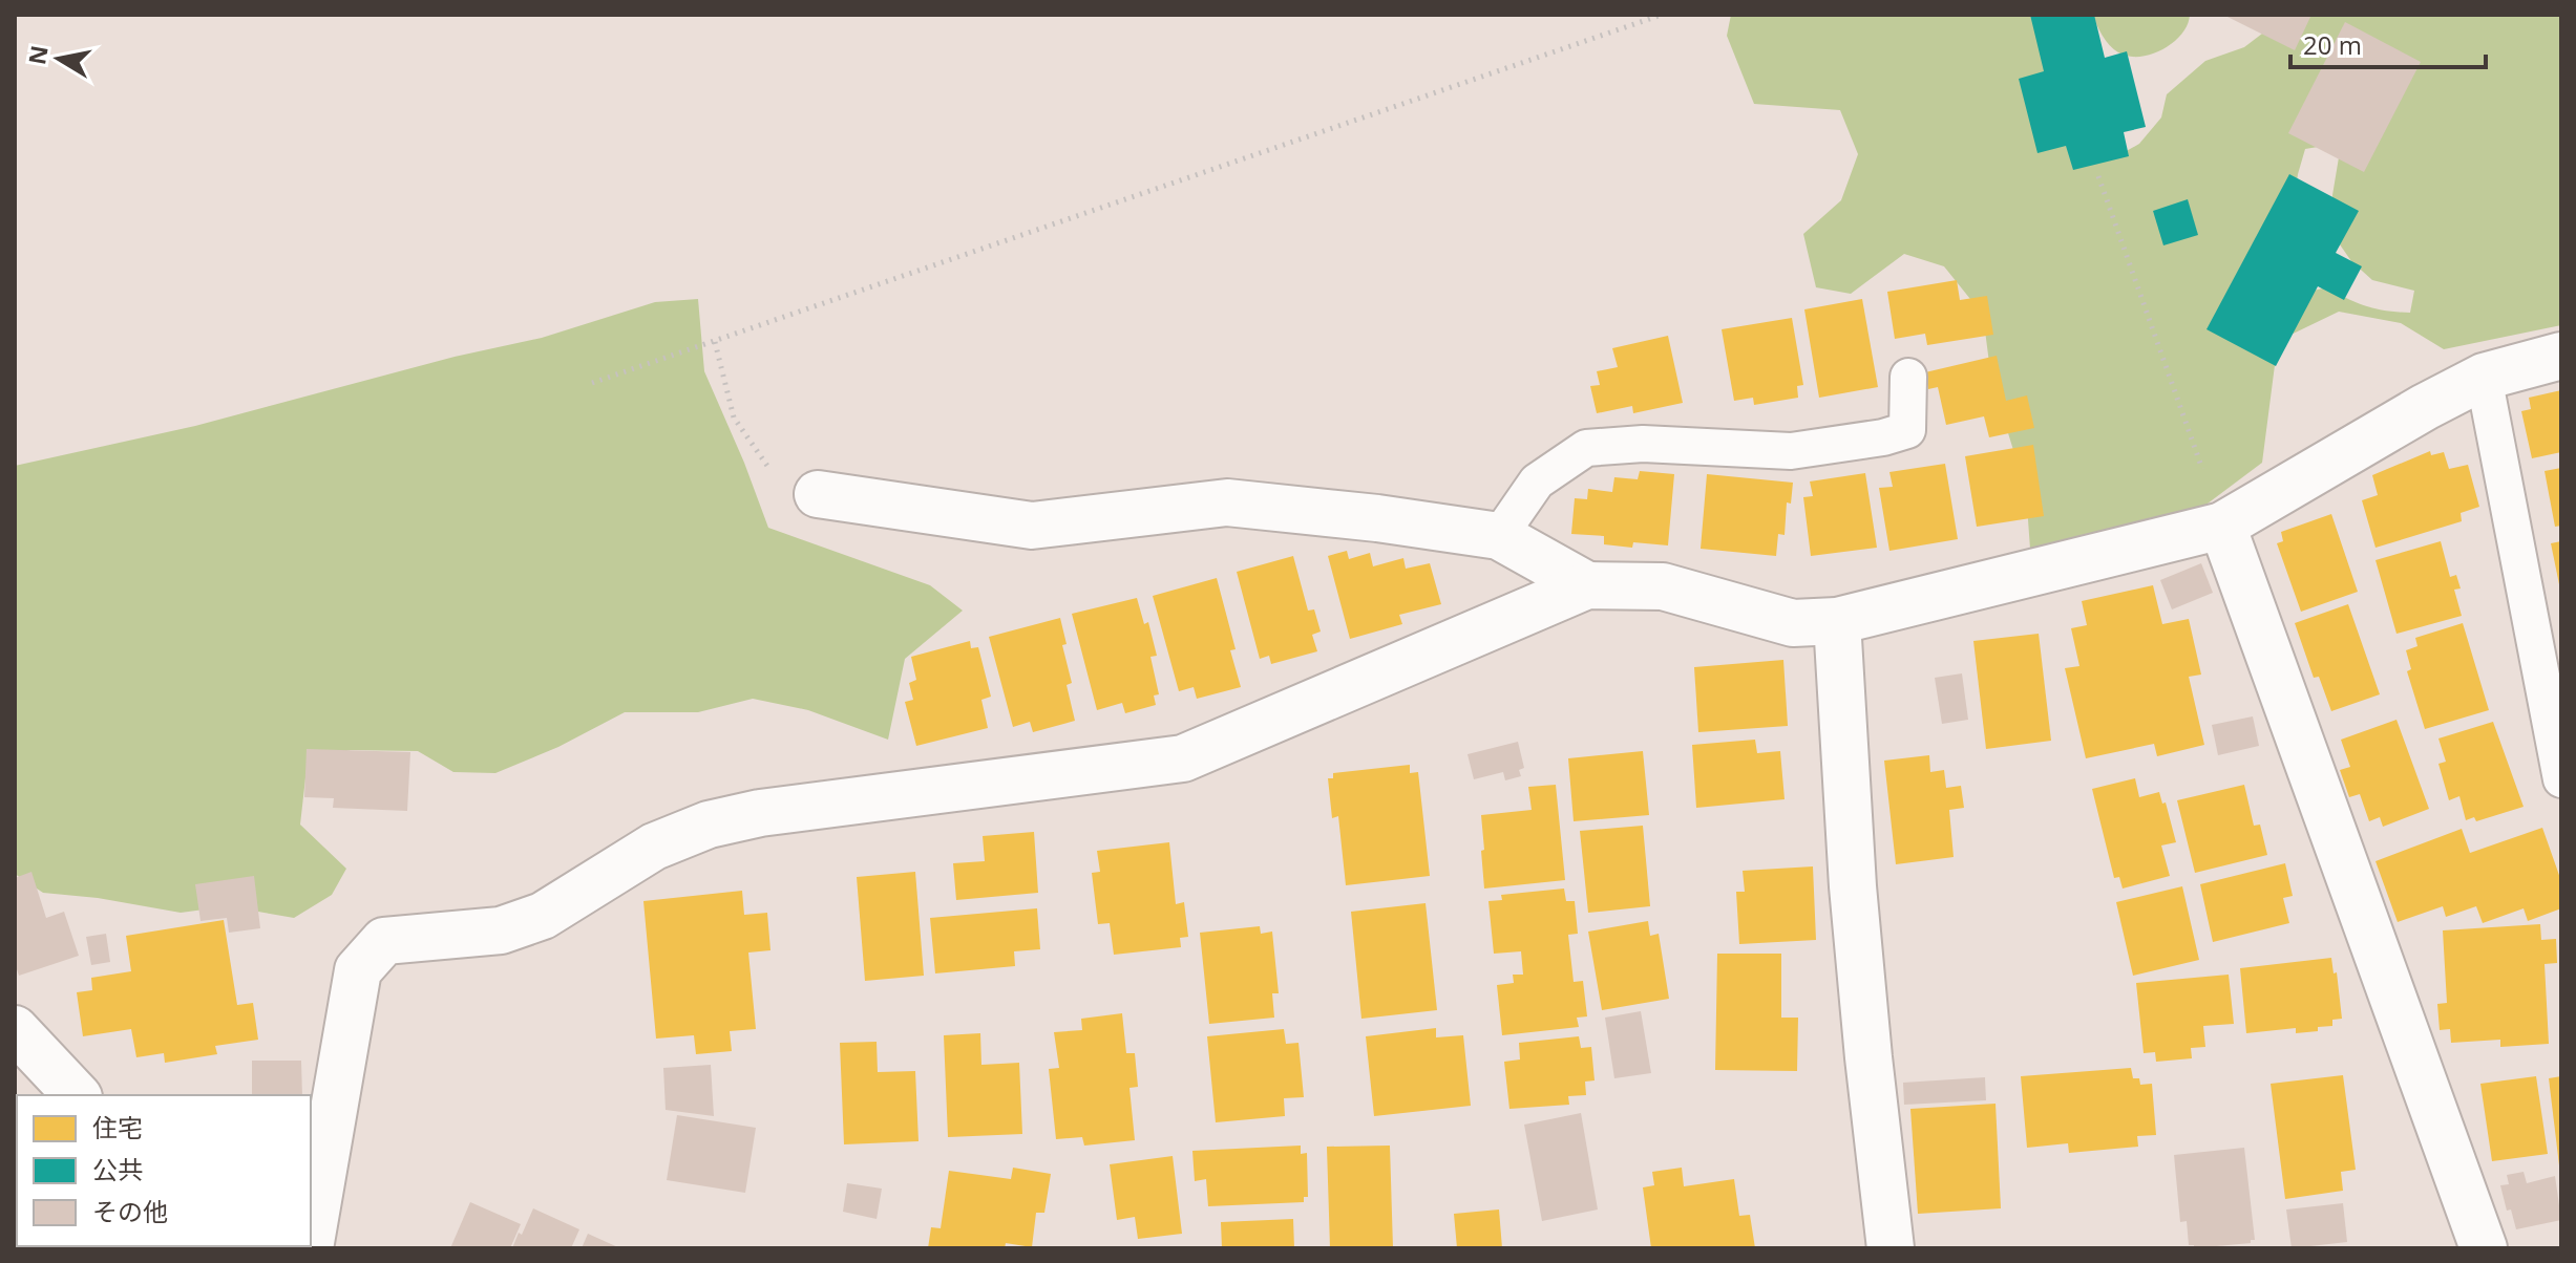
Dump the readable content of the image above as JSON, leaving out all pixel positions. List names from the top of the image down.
{
  "legend": ["住宅", "公共", "その他"],
  "scale_bar": "20 m",
  "north": "left"
}
